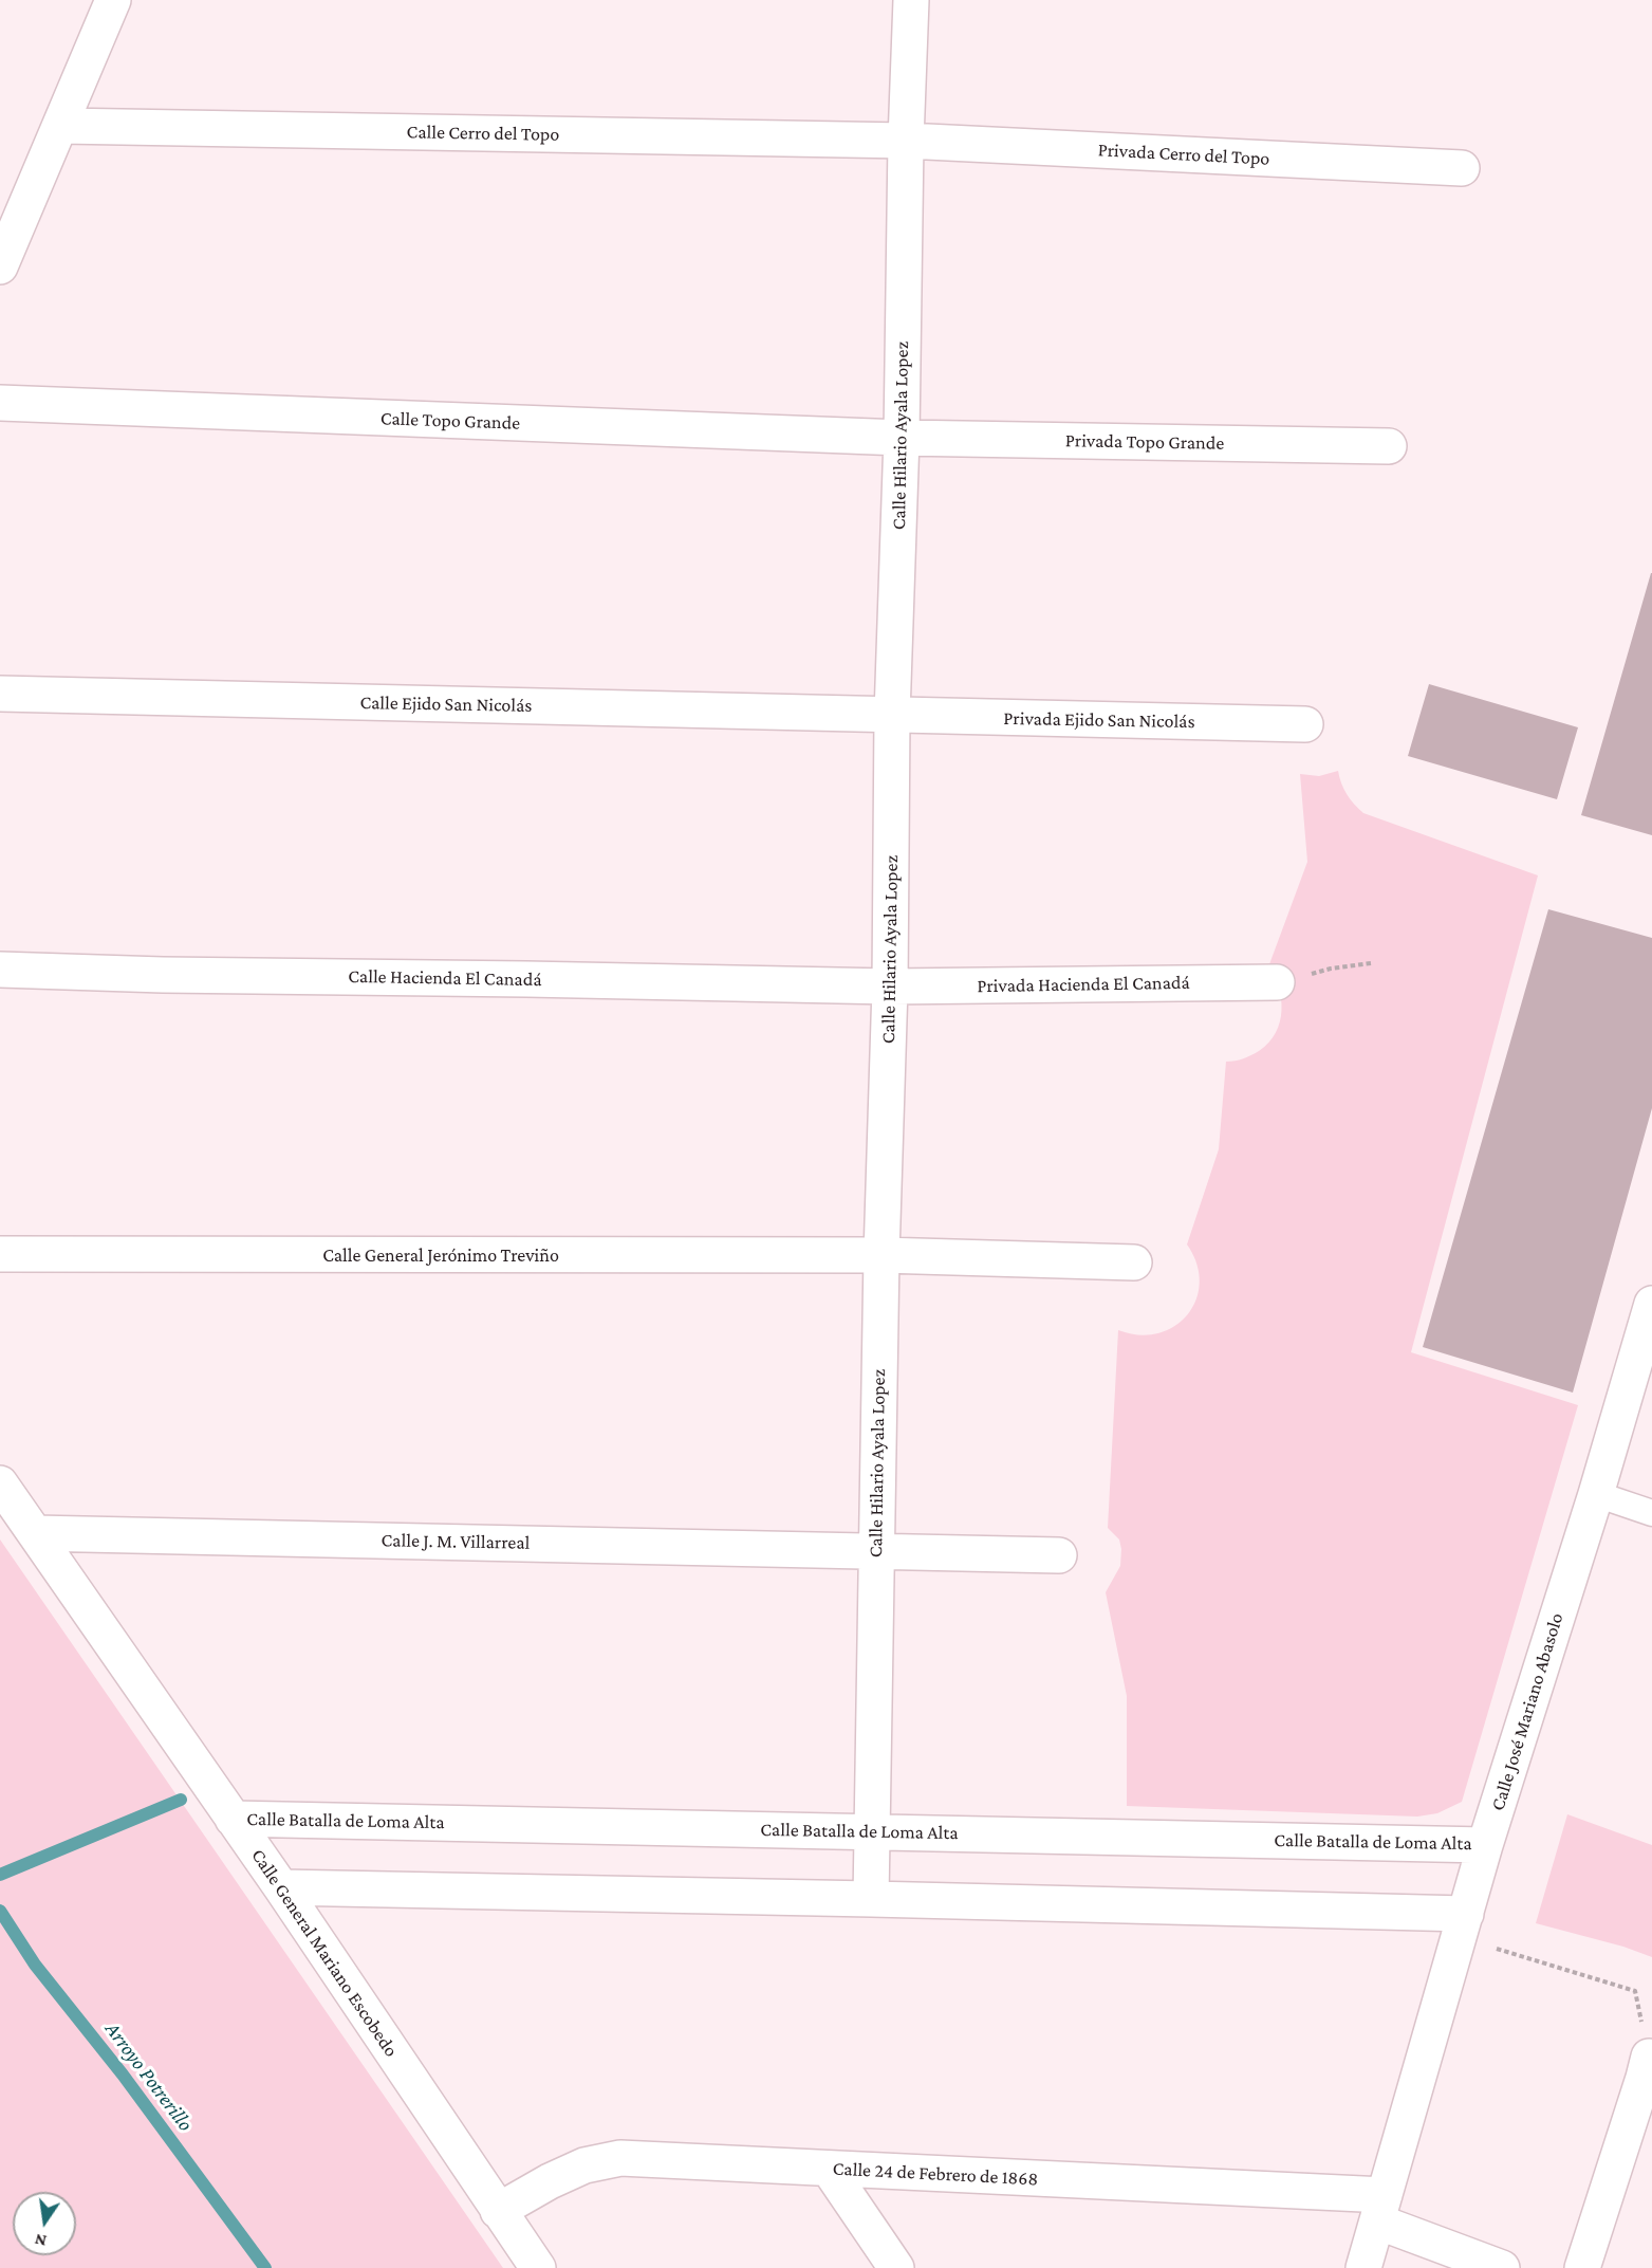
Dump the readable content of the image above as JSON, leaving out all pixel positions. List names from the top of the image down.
{
  "streets": {
    "street": [
      "Calle Cerro del Topo",
      "Privada Cerro del Topo",
      "Calle Topo Grande",
      "Calle Hilario Ayala Lopez",
      "Privada Topo Grande",
      "Calle Ejido San Nicolás",
      "Privada Ejido San Nicolás",
      "Calle Hacienda El Canadá",
      "Privada Hacienda El Canadá",
      "Calle General Jerónimo Treviño",
      "Calle J. M. Villarreal",
      "Calle José Mariano Abasolo",
      "Calle Batalla de Loma Alta",
      "Calle General Mariano Escobedo",
      "Calle 24 de Febrero de 1868"
    ]
  },
  "crossings": [
    ["Calle Cerro del Topo", "Privada Cerro del Topo"],
    ["Calle Cerro del Topo", "Calle Hilario Ayala Lopez"],
    ["Privada Cerro del Topo", "Calle Hilario Ayala Lopez"],
    ["Calle Topo Grande", "Calle Hilario Ayala Lopez"],
    ["Calle Topo Grande", "Privada Topo Grande"],
    ["Calle Hilario Ayala Lopez", "Privada Topo Grande"],
    ["Calle Hilario Ayala Lopez", "Calle Ejido San Nicolás"],
    ["Calle Hilario Ayala Lopez", "Privada Ejido San Nicolás"],
    ["Calle Hilario Ayala Lopez", "Calle Hacienda El Canadá"],
    ["Calle Hilario Ayala Lopez", "Privada Hacienda El Canadá"],
    ["Calle Hilario Ayala Lopez", "Calle General Jerónimo Treviño"],
    ["Calle Hilario Ayala Lopez", "Calle J. M. Villarreal"],
    ["Calle Hilario Ayala Lopez", "Calle Batalla de Loma Alta"],
    ["Calle Ejido San Nicolás", "Privada Ejido San Nicolás"],
    ["Calle Hacienda El Canadá", "Privada Hacienda El Canadá"],
    ["Calle J. M. Villarreal", "Calle General Mariano Escobedo"],
    ["Calle José Mariano Abasolo", "Calle Batalla de Loma Alta"],
    ["Calle José Mariano Abasolo", "Calle 24 de Febrero de 1868"],
    ["Calle Batalla de Loma Alta", "Calle General Mariano Escobedo"],
    ["Calle General Mariano Escobedo", "Calle 24 de Febrero de 1868"]
  ],
  "water": ["Arroyo Potrerillo"],
  "north": "bottom"
}
